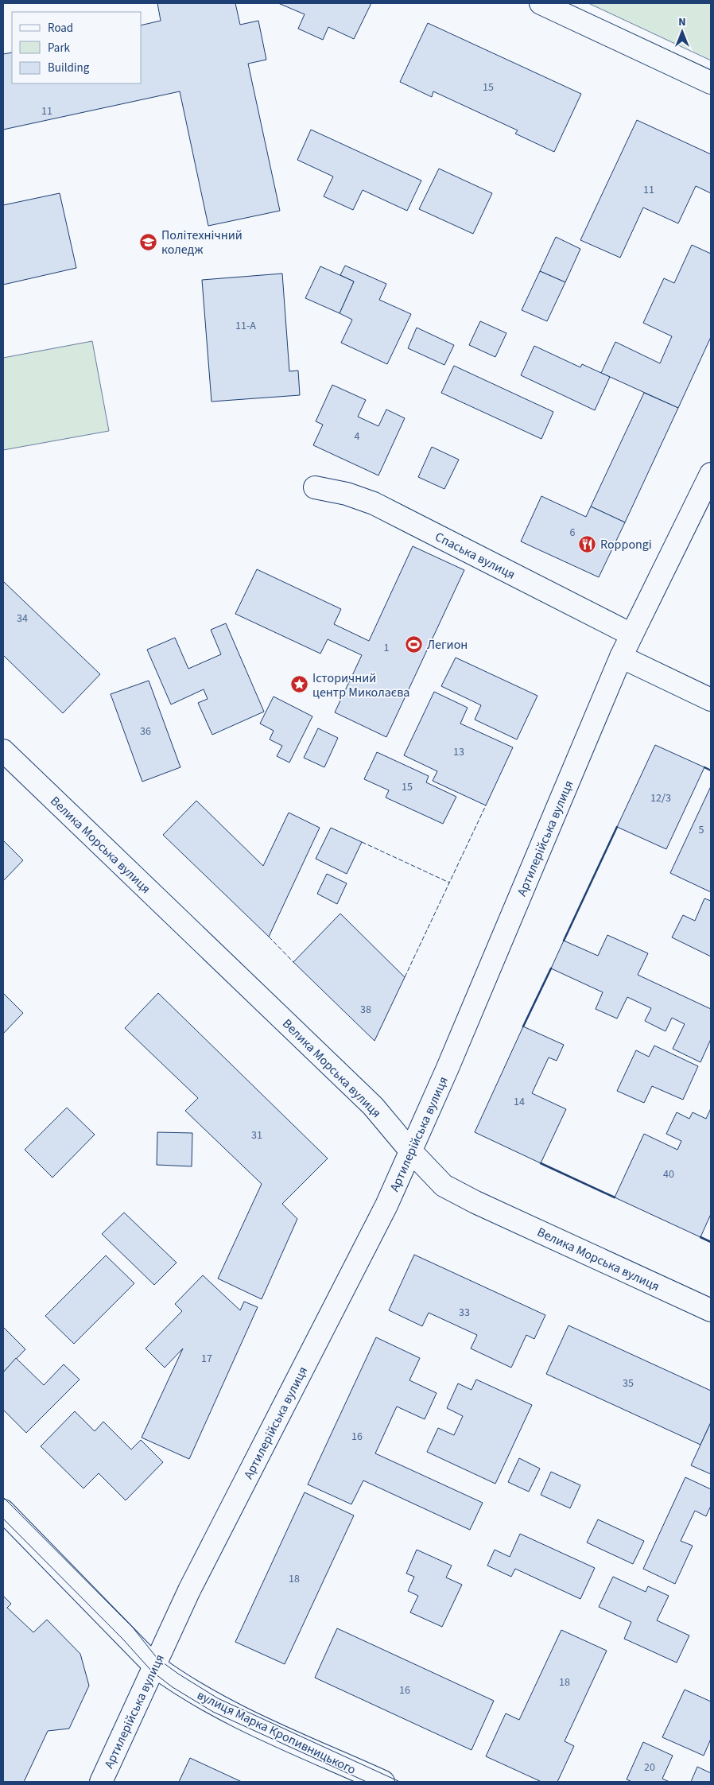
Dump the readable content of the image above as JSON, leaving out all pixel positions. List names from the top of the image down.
{
  "streets": {
    "main road": [
      "Спаська вулиця",
      "Артилерійська вулиця",
      "Велика Морська вулиця",
      "вулиця Марка Кропивницького"
    ]
  },
  "crossings": [
    ["Спаська вулиця", "Артилерійська вулиця"],
    ["Артилерійська вулиця", "Велика Морська вулиця"],
    ["Артилерійська вулиця", "вулиця Марка Кропивницького"]
  ],
  "places": {
    "school or university": ["Політехнічний коледж"],
    "restaurant": ["Roppongi"],
    "sports": ["Легион"],
    "place": ["Історичний центр Миколаєва"]
  },
  "house_numbers": [
    "15",
    "11",
    "11",
    "11-А",
    "4",
    "6",
    "34",
    "1",
    "36",
    "13",
    "15",
    "12/3",
    "5",
    "38",
    "14",
    "31",
    "40",
    "33",
    "17",
    "35",
    "16",
    "18",
    "18",
    "16",
    "20"
  ],
  "legend": ["Road", "Park", "Building"],
  "north": "top"
}
